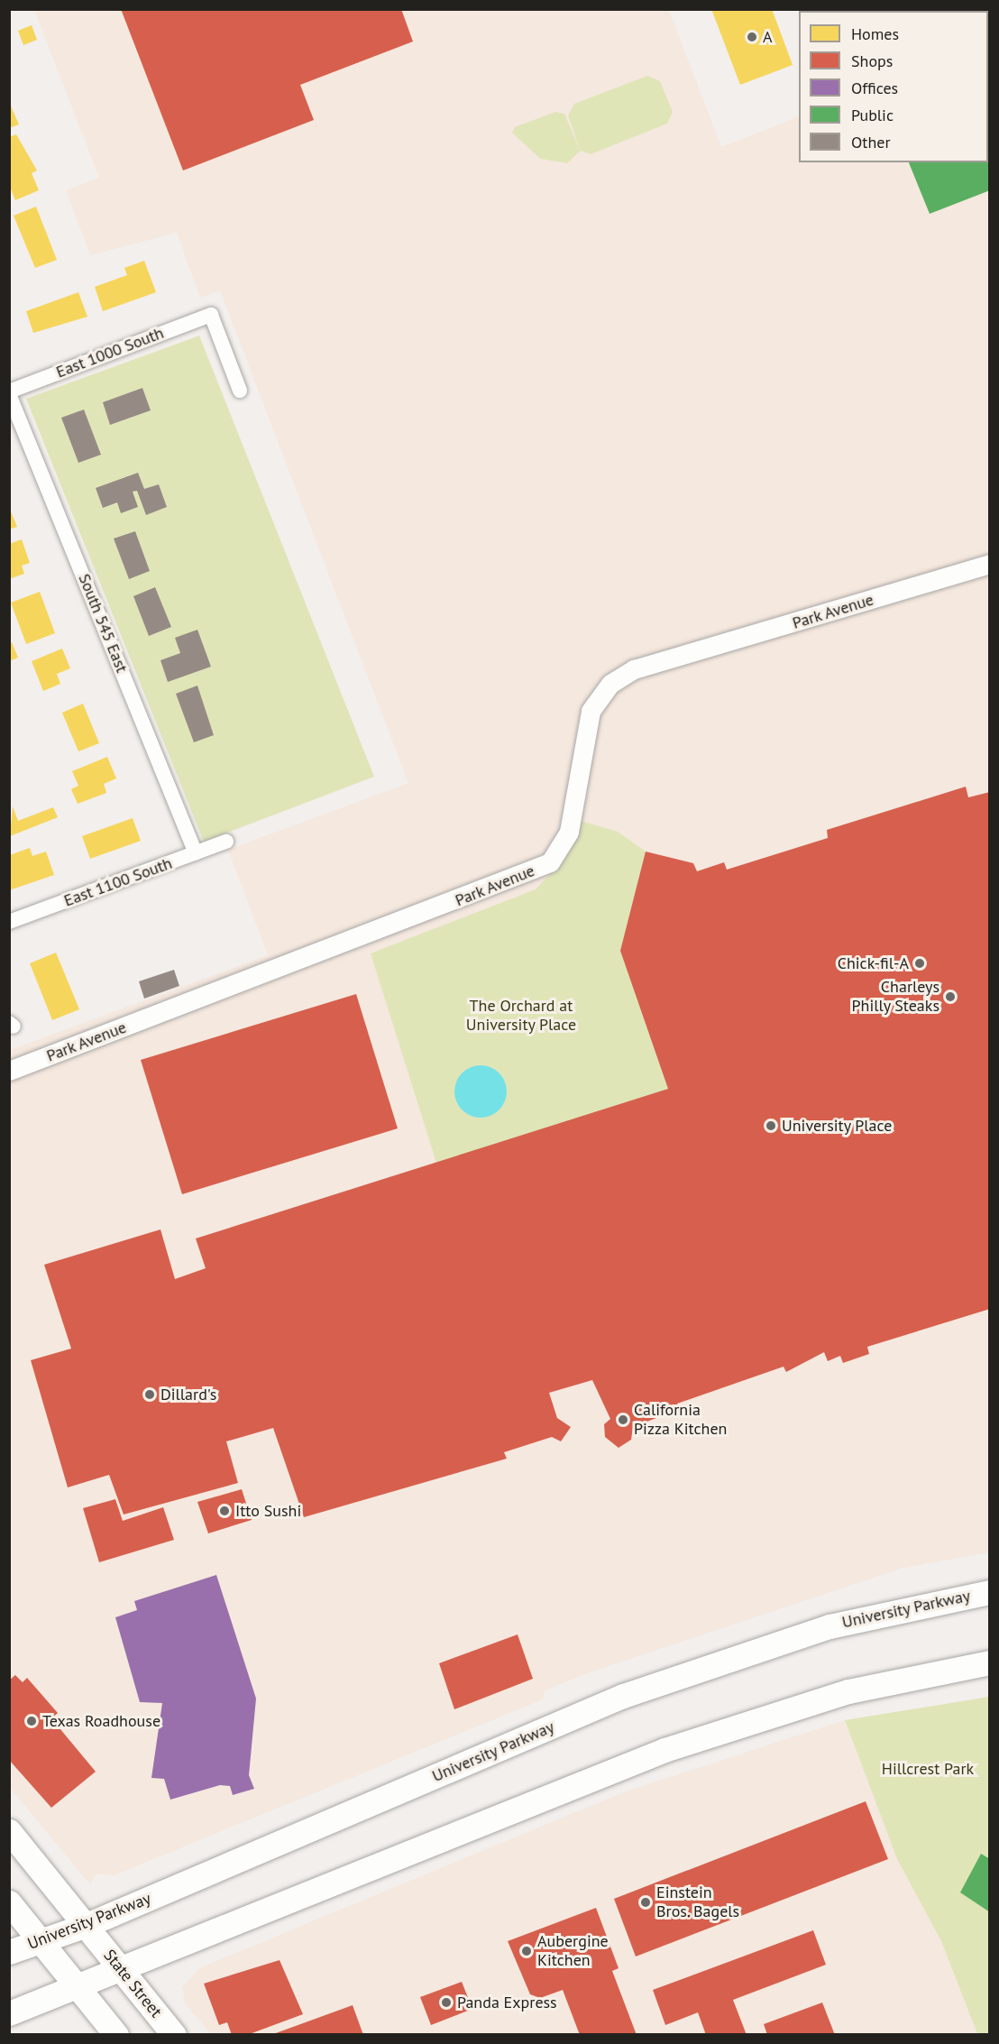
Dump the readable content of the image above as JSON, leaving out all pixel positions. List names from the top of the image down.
{
  "streets": {
    "main road": ["University Parkway", "State Street"],
    "street": [
      "East 1000 South",
      "Park Avenue",
      "South 545 East",
      "East 1100 South"
    ]
  },
  "crossings": [
    ["East 1000 South", "South 545 East"],
    ["South 545 East", "East 1100 South"],
    ["University Parkway", "State Street"]
  ],
  "parks": ["The Orchard at University Place", "Hillcrest Park"],
  "places": [
    "A",
    "Chick-fil-A",
    "Charleys Philly Steaks",
    "University Place",
    "Dillard's",
    "California Pizza Kitchen",
    "Itto Sushi",
    "Texas Roadhouse",
    "Einstein Bros. Bagels",
    "Aubergine Kitchen",
    "Panda Express"
  ],
  "legend": [
    "Homes",
    "Shops",
    "Offices",
    "Public",
    "Other"
  ]
}
